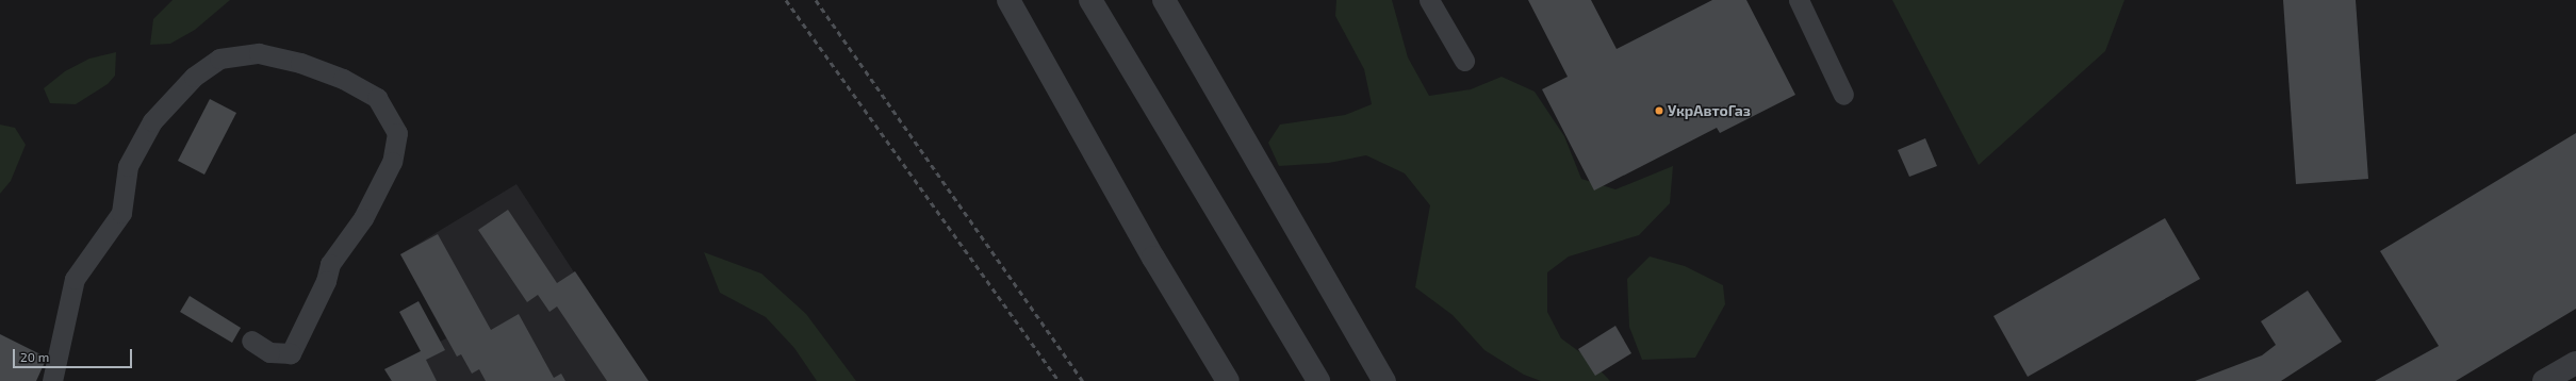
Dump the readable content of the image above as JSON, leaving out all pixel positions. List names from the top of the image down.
{
  "places": ["УкрАвтоГаз"],
  "scale_bar": "20 m"
}
